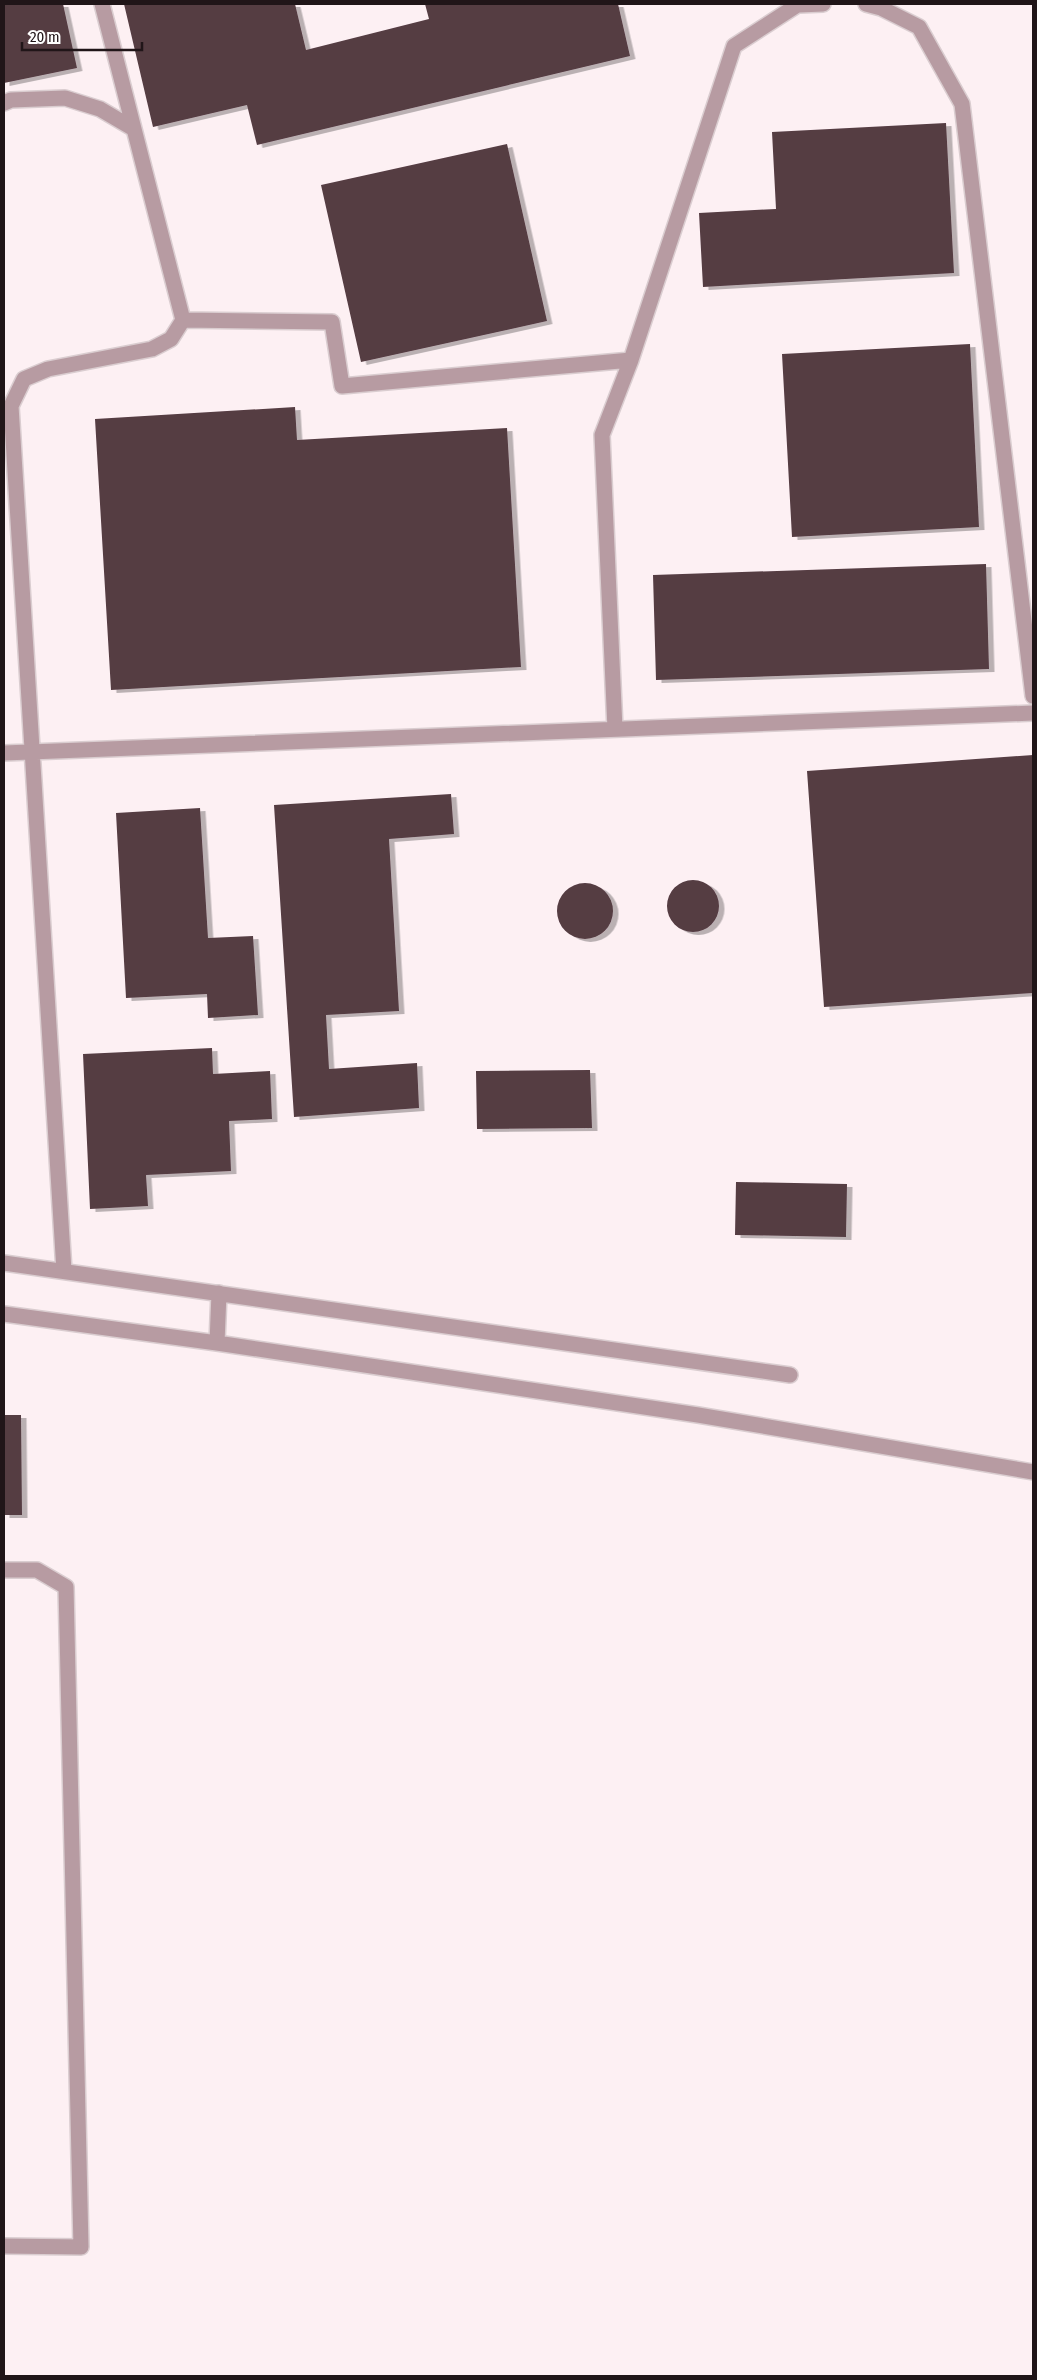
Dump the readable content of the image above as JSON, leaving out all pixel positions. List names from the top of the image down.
{
  "scale_bar": "20 m"
}
